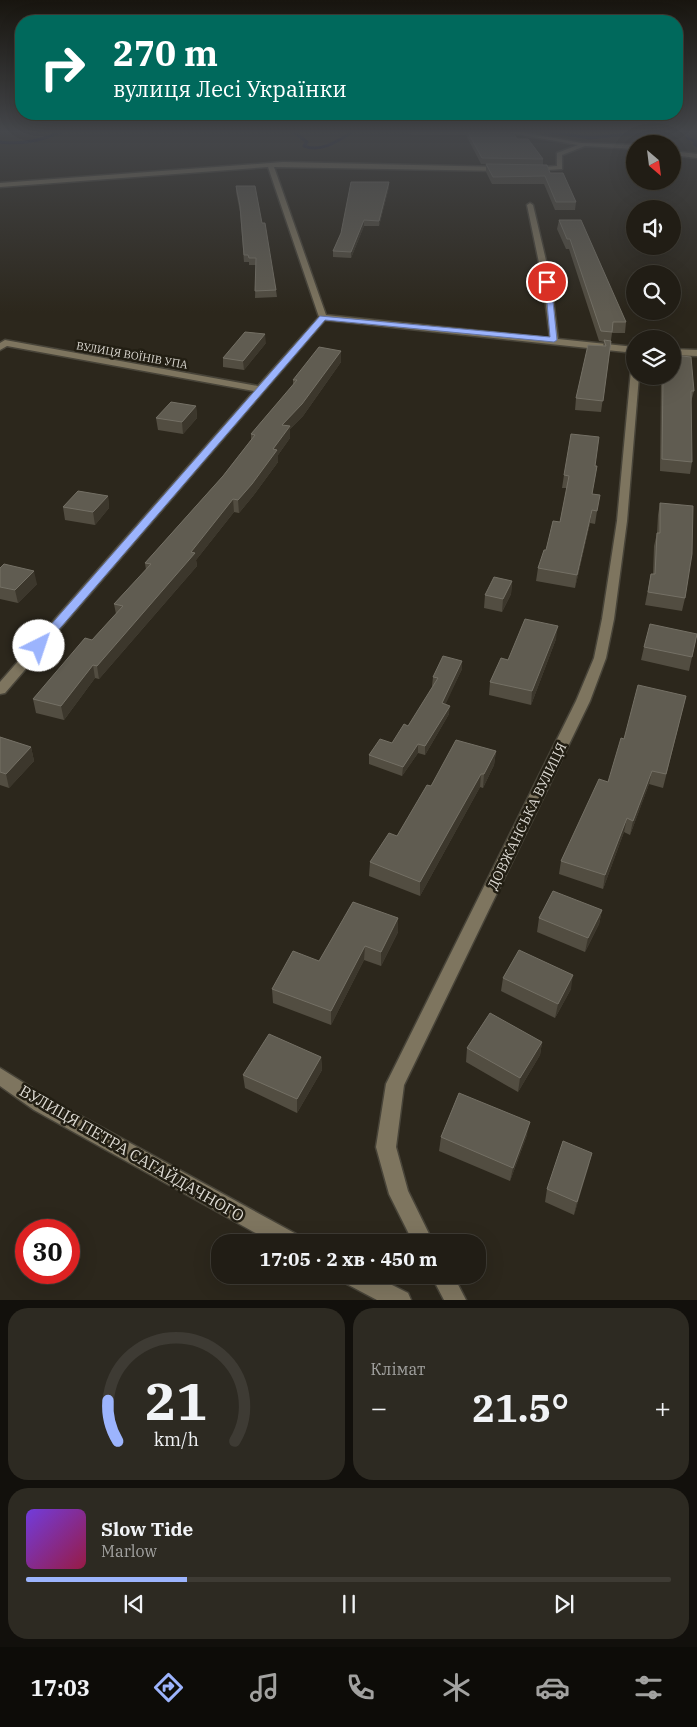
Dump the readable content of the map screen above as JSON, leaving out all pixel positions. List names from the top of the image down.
{
  "streets": {
    "street": ["ВУЛИЦЯ ВОЇНІВ УПА", "ДОВЖАНСЬКА ВУЛИЦЯ", "ВУЛИЦЯ ПЕТРА САГАЙДАЧНОГО"]
  },
  "north": "bottom right",
  "page": {
    "turn": ["270 m", "вулиця Лесі Українки"],
    "limit": "30",
    "trip": "17:05 · 2 хв · 450 m",
    "tile": "Клімат",
    "heat": ["−", "21.5°", "+"],
    "song": ["Slow Tide", "Marlow"],
    "tabs": "17:03",
    "gauge": ["21", "km/h"]
  }
}
